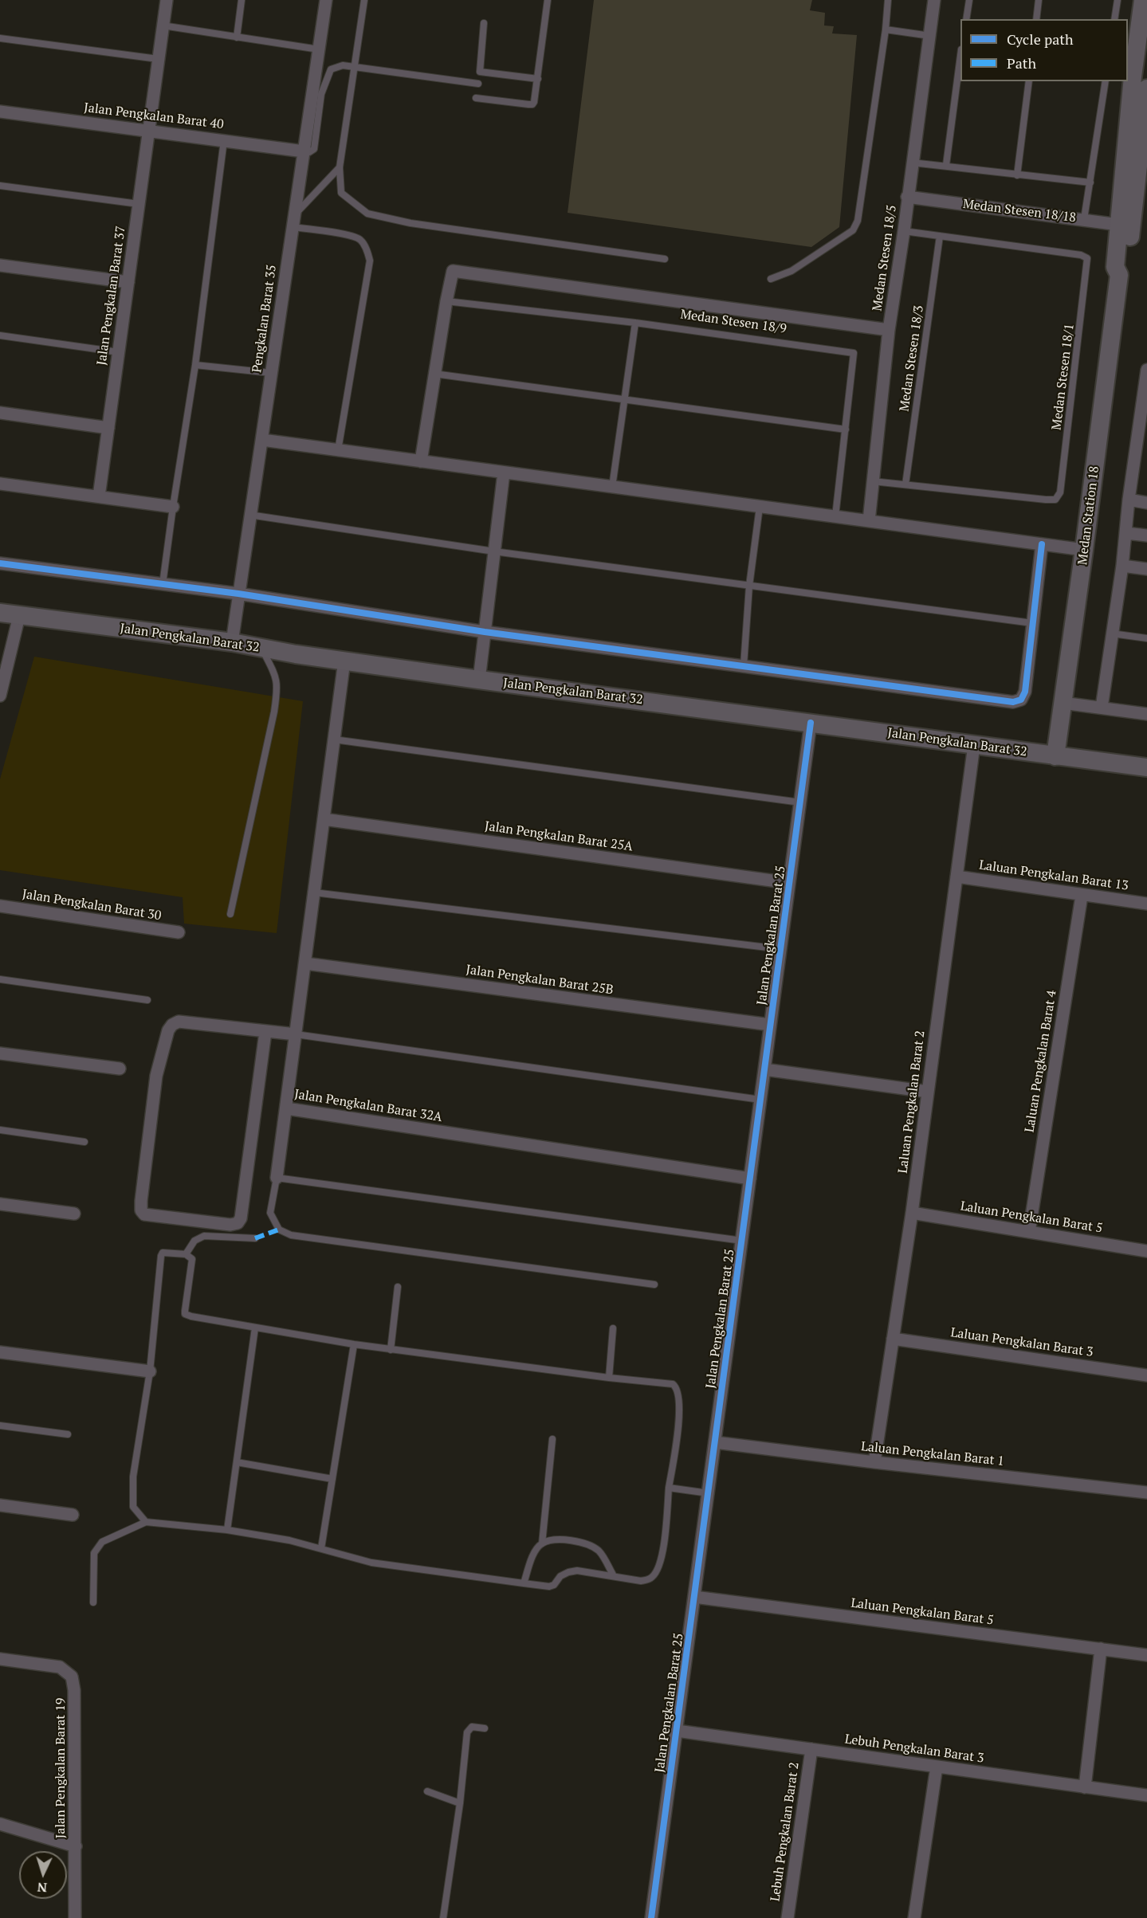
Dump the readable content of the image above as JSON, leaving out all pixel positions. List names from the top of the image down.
{
  "streets": {
    "street": [
      "Jalan Pengkalan Barat 40",
      "Medan Stesen 18/18",
      "Medan Stesen 18/5",
      "Jalan Pengkalan Barat 37",
      "Pengkalan Barat 35",
      "Medan Stesen 18/9",
      "Medan Station 18",
      "Jalan Pengkalan Barat 32",
      "Jalan Pengkalan Barat 25A",
      "Laluan Pengkalan Barat 13",
      "Jalan Pengkalan Barat 30",
      "Jalan Pengkalan Barat 25",
      "Jalan Pengkalan Barat 25B",
      "Laluan Pengkalan Barat 4",
      "Laluan Pengkalan Barat 2",
      "Jalan Pengkalan Barat 32A",
      "Laluan Pengkalan Barat 5",
      "Laluan Pengkalan Barat 3",
      "Laluan Pengkalan Barat 1",
      "Lebuh Pengkalan Barat 3",
      "Jalan Pengkalan Barat 19",
      "Lebuh Pengkalan Barat 2"
    ],
    "lane": ["Medan Stesen 18/3", "Medan Stesen 18/1"]
  },
  "crossings": [
    ["Jalan Pengkalan Barat 40", "Jalan Pengkalan Barat 37"],
    ["Jalan Pengkalan Barat 40", "Pengkalan Barat 35"],
    ["Medan Stesen 18/18", "Medan Stesen 18/5"],
    ["Medan Stesen 18/18", "Medan Station 18"],
    ["Medan Stesen 18/5", "Medan Stesen 18/9"],
    ["Medan Stesen 18/5", "Medan Stesen 18/1"],
    ["Pengkalan Barat 35", "Jalan Pengkalan Barat 32"],
    ["Medan Stesen 18/3", "Medan Stesen 18/1"],
    ["Medan Station 18", "Jalan Pengkalan Barat 32"],
    ["Jalan Pengkalan Barat 32", "Jalan Pengkalan Barat 25"],
    ["Jalan Pengkalan Barat 32", "Laluan Pengkalan Barat 2"],
    ["Jalan Pengkalan Barat 32", "Jalan Pengkalan Barat 32A"],
    ["Jalan Pengkalan Barat 25A", "Jalan Pengkalan Barat 25"],
    ["Jalan Pengkalan Barat 25A", "Jalan Pengkalan Barat 32A"],
    ["Laluan Pengkalan Barat 13", "Laluan Pengkalan Barat 4"],
    ["Laluan Pengkalan Barat 13", "Laluan Pengkalan Barat 2"],
    ["Jalan Pengkalan Barat 25", "Jalan Pengkalan Barat 25B"],
    ["Jalan Pengkalan Barat 25", "Jalan Pengkalan Barat 32A"],
    ["Jalan Pengkalan Barat 25", "Laluan Pengkalan Barat 5"],
    ["Jalan Pengkalan Barat 25", "Laluan Pengkalan Barat 1"],
    ["Jalan Pengkalan Barat 25", "Lebuh Pengkalan Barat 3"],
    ["Jalan Pengkalan Barat 25B", "Jalan Pengkalan Barat 32A"],
    ["Laluan Pengkalan Barat 4", "Laluan Pengkalan Barat 5"],
    ["Laluan Pengkalan Barat 2", "Laluan Pengkalan Barat 5"],
    ["Laluan Pengkalan Barat 2", "Laluan Pengkalan Barat 3"],
    ["Laluan Pengkalan Barat 2", "Laluan Pengkalan Barat 1"],
    ["Lebuh Pengkalan Barat 3", "Lebuh Pengkalan Barat 2"]
  ],
  "legend": ["Cycle path", "Path"],
  "north": "bottom"
}
